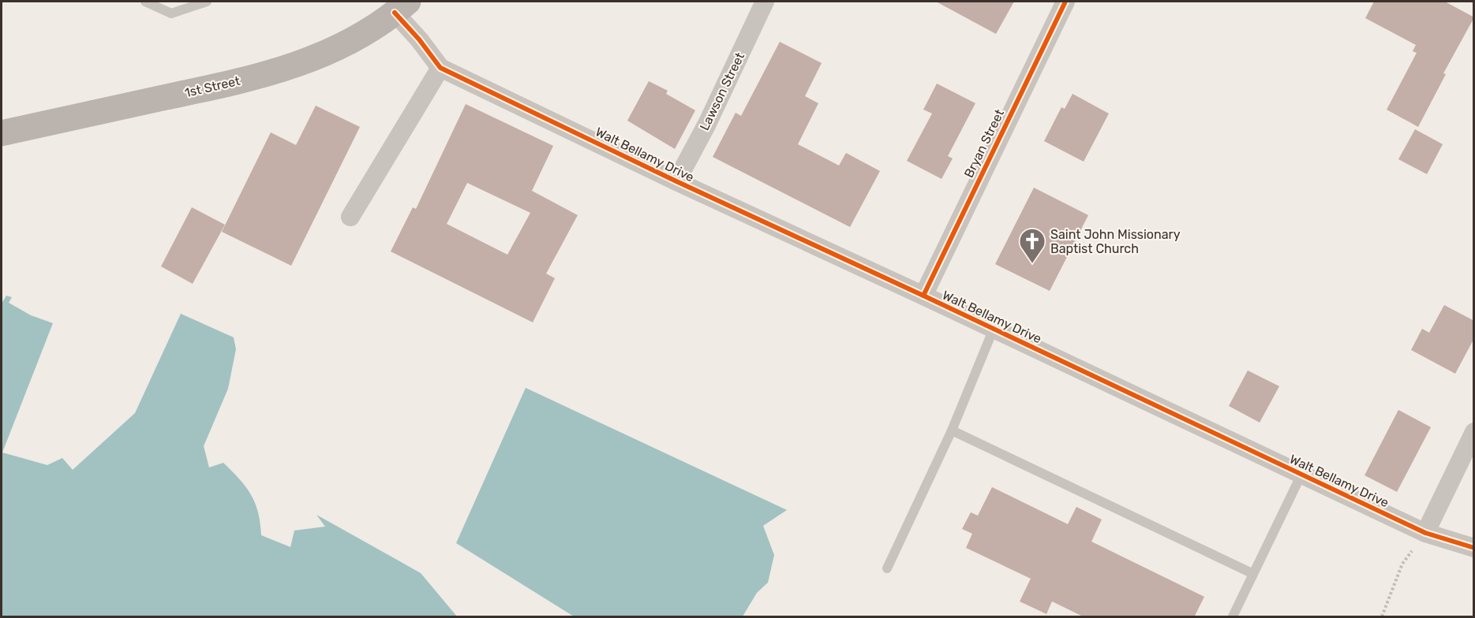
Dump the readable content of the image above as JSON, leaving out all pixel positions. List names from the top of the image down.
{
  "streets": {
    "main road": ["1st Street"],
    "street": ["Lawson Street", "Bryan Street", "Walt Bellamy Drive"]
  },
  "crossings": [
    ["1st Street", "Walt Bellamy Drive"],
    ["Lawson Street", "Walt Bellamy Drive"],
    ["Bryan Street", "Walt Bellamy Drive"]
  ],
  "places": {
    "church": ["Saint John Missionary Baptist Church"]
  }
}
